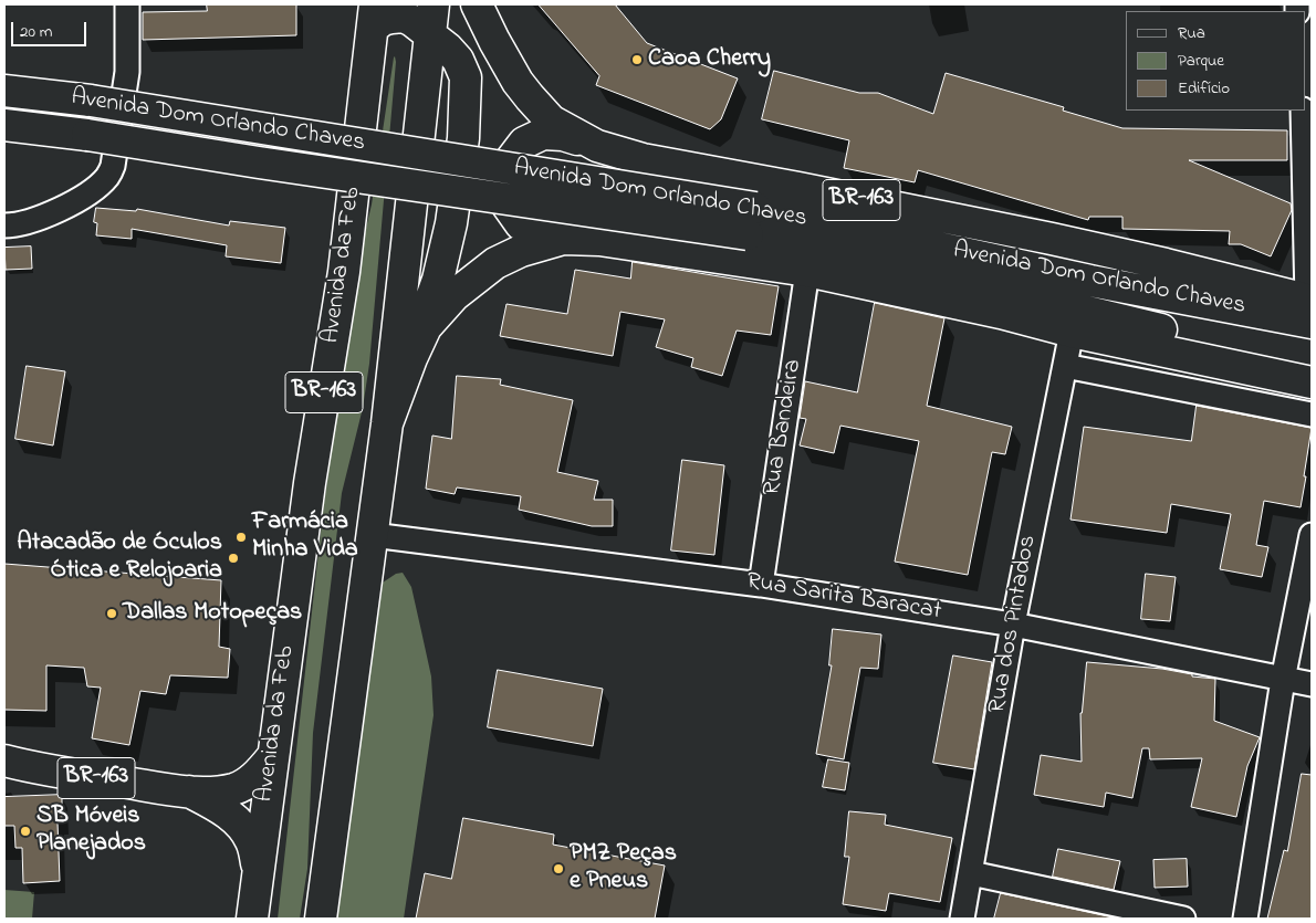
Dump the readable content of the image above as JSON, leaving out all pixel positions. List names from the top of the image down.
{
  "streets": {
    "main road": ["Avenida Dom Orlando Chaves", "BR-163", "Avenida da Feb"],
    "street": ["Rua Bandeira", "Rua Sarita Baracat", "Rua dos Pintados"]
  },
  "crossings": [
    ["Avenida Dom Orlando Chaves", "BR-163"],
    ["BR-163", "Avenida da Feb"],
    ["Rua Bandeira", "Rua Sarita Baracat"],
    ["Rua Sarita Baracat", "Rua dos Pintados"]
  ],
  "places": [
    "Caoa Cherry",
    "Farmácia Minha Vida",
    "Atacadão de Óculos Ótica e Relojoaria",
    "Dallas Motopeças",
    "SB Móveis Planejados",
    "PMZ Peças e Pneus"
  ],
  "legend": ["Rua", "Parque", "Edifício"],
  "scale_bar": "20 m"
}
